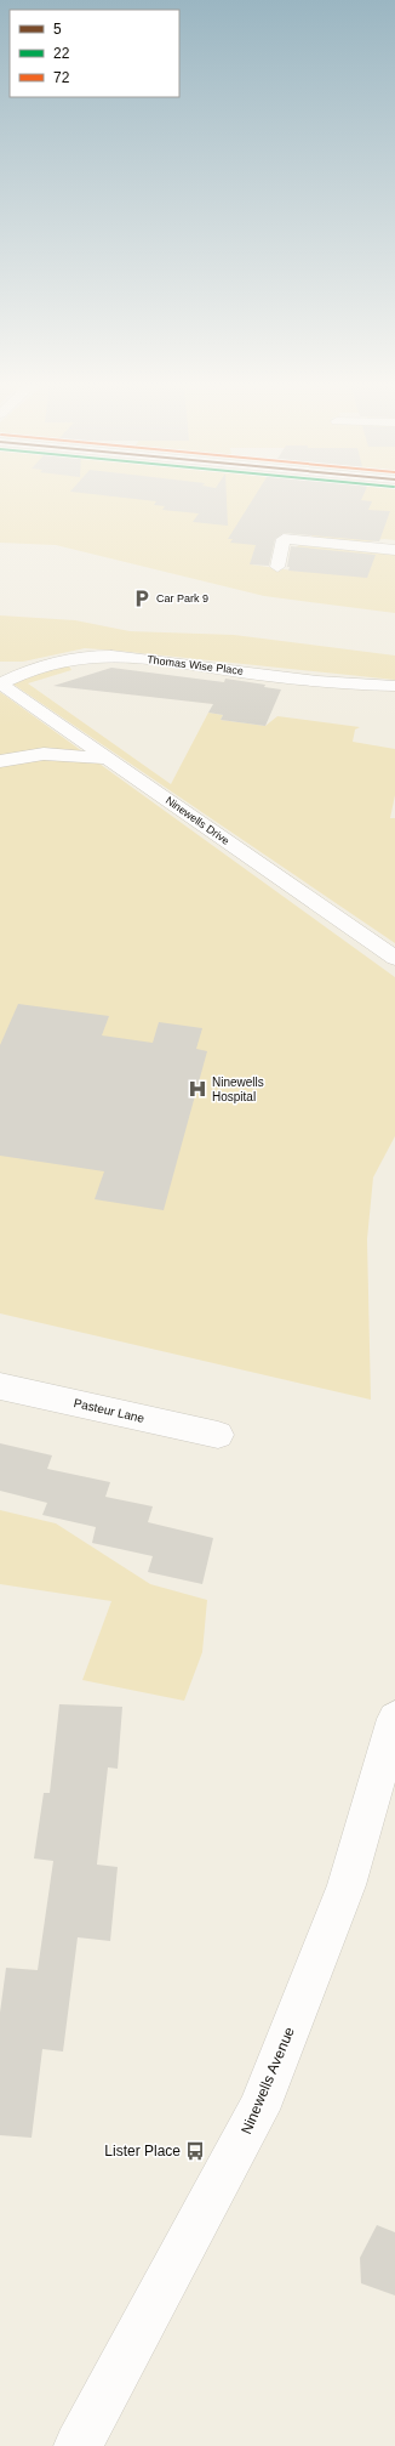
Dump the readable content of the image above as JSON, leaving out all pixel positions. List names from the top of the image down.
{
  "streets": {
    "street": [
      "Thomas Wise Place",
      "Ninewells Drive",
      "Pasteur Lane",
      "Ninewells Avenue"
    ]
  },
  "crossings": [
    ["Thomas Wise Place", "Ninewells Drive"]
  ],
  "places": {
    "parking": ["Car Park 9"],
    "hospital": ["Ninewells Hospital"],
    "bus stop": ["Lister Place"]
  },
  "legend": ["5", "22", "72"]
}
